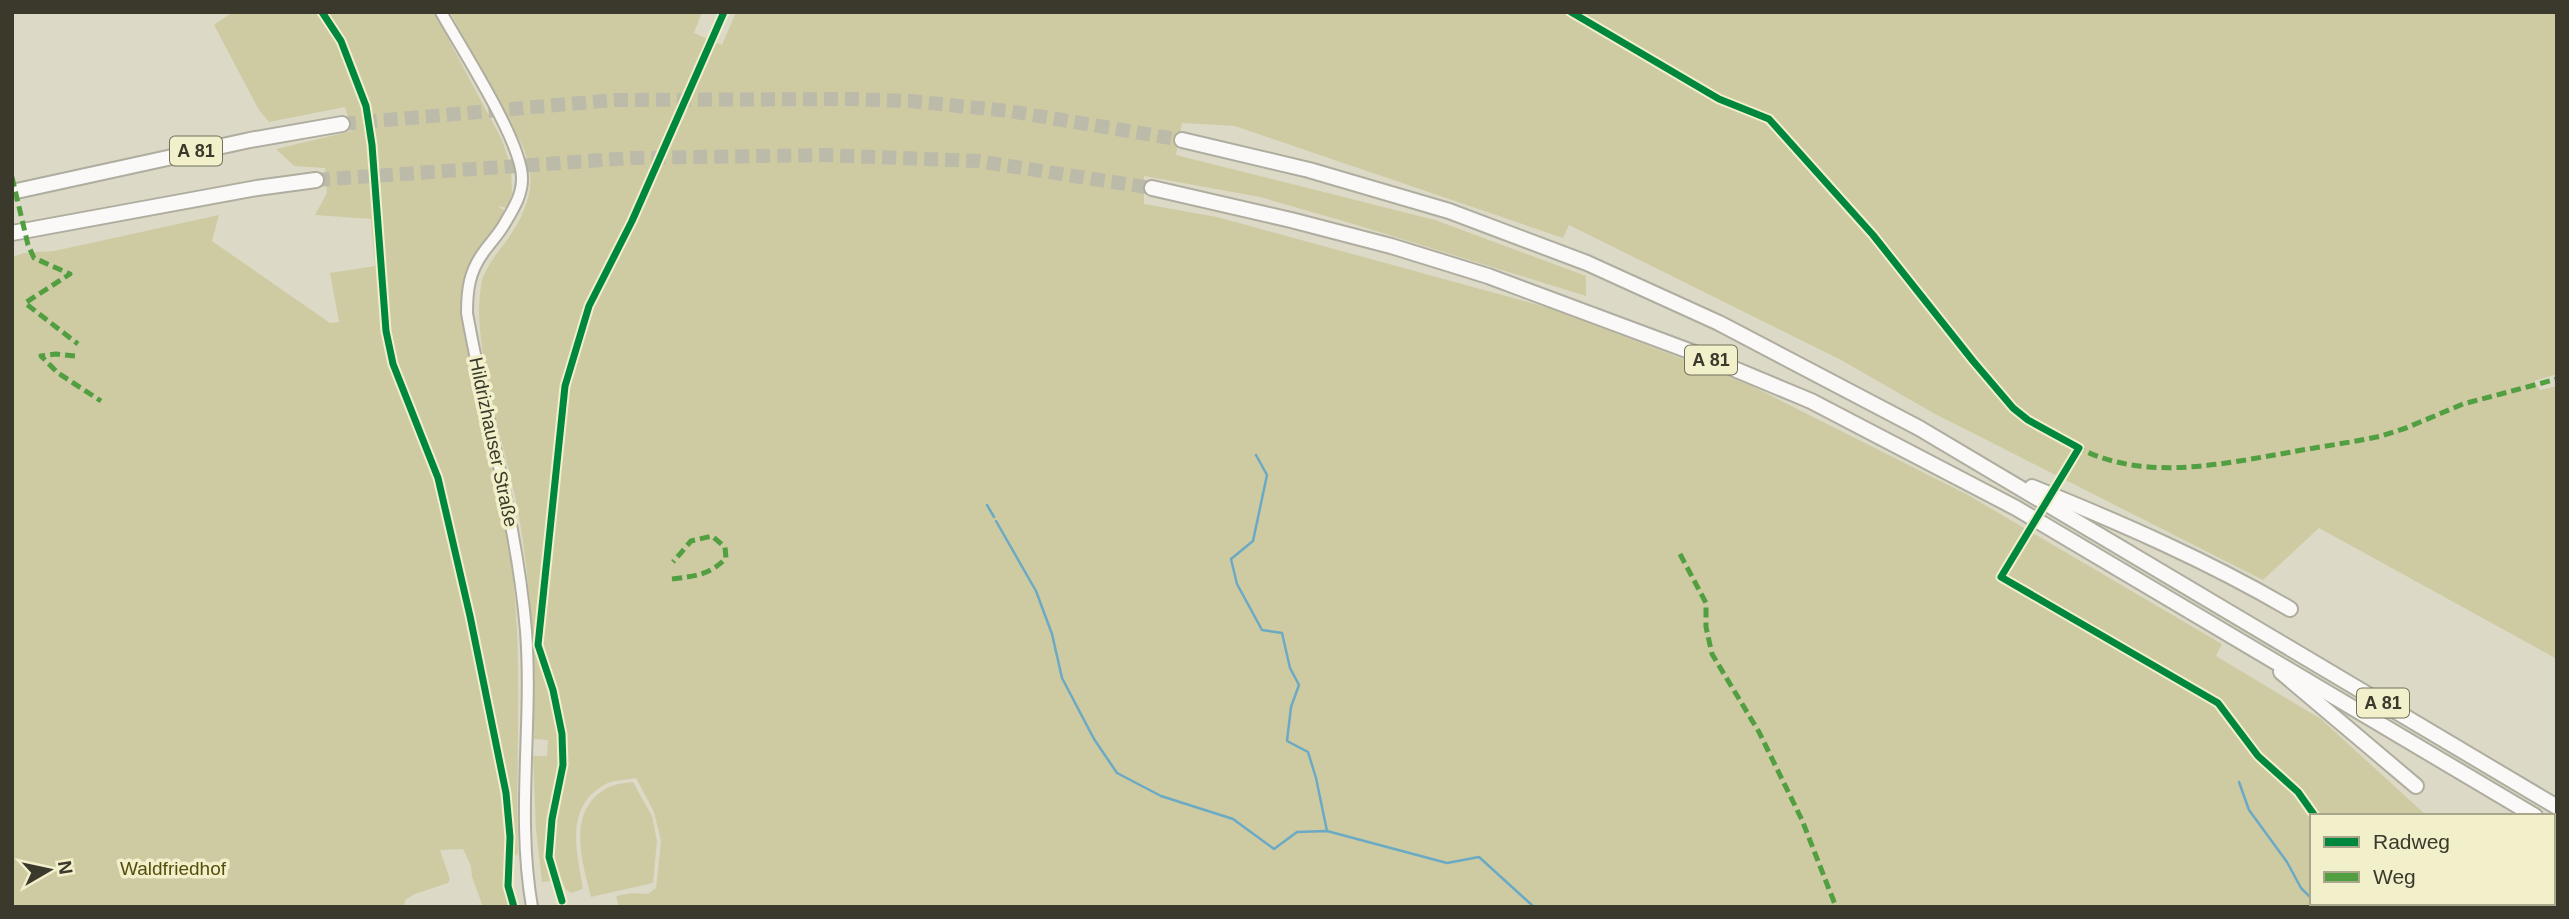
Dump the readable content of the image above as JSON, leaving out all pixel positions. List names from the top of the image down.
{
  "streets": {
    "highway": ["A 81"],
    "main road": ["Hildrizhauser Straße"]
  },
  "parks": ["Waldfriedhof"],
  "legend": ["Radweg", "Weg"],
  "north": "right"
}
